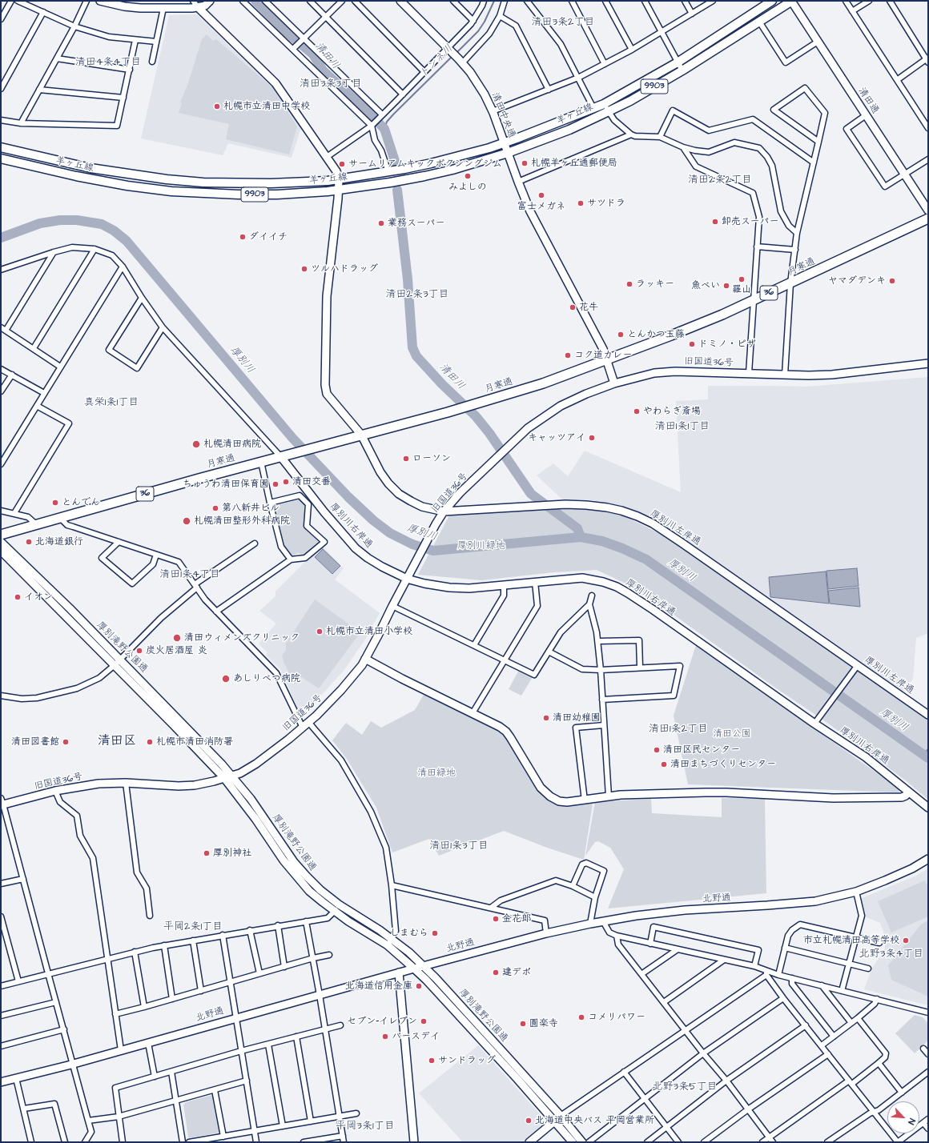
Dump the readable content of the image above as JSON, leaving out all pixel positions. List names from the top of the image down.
{
  "streets": {
    "highway": ["月寒通", "36"],
    "main road": ["9903", "羊ヶ丘線"],
    "street": [
      "清田通",
      "清田中央通",
      "旧国道36号",
      "厚別川右岸通",
      "厚別川左岸通",
      "厚別滝野公園通",
      "北野通"
    ]
  },
  "crossings": [
    ["清田通", "羊ヶ丘線"],
    ["羊ヶ丘線", "清田中央通"],
    ["羊ヶ丘線", "厚別川左岸通"],
    ["清田中央通", "月寒通"],
    ["清田中央通", "旧国道36号"],
    ["月寒通", "厚別川右岸通"],
    ["月寒通", "厚別川左岸通"],
    ["旧国道36号", "厚別川右岸通"],
    ["旧国道36号", "厚別川左岸通"],
    ["旧国道36号", "厚別滝野公園通"],
    ["厚別滝野公園通", "北野通"]
  ],
  "districts": [
    "清田3条2丁目",
    "清田4条4丁目",
    "清田3条3丁目",
    "清田2条2丁目",
    "清田2条3丁目",
    "真栄1条1丁目",
    "清田1条1丁目",
    "清田1条4丁目",
    "清田1条2丁目",
    "清田区",
    "清田1条3丁目",
    "平岡2条1丁目",
    "北野3条4丁目",
    "北野3条5丁目",
    "平岡3条1丁目"
  ],
  "water": ["清田川", "トンネ川", "厚別川"],
  "parks": ["厚別川緑地", "清田公園", "清田緑地"],
  "places": [
    "札幌市立清田中学校",
    "札幌羊ヶ丘通郵便局",
    "サームリアムキックボクシングジム",
    "みよしの",
    "富士メガネ",
    "サツドラ",
    "卸売スーパー",
    "業務スーパー",
    "ダイイチ",
    "ツルハドラッグ",
    "羅山",
    "ヤマダデンキ",
    "ラッキー",
    "魚べい",
    "花牛",
    "とんかつ玉藤",
    "ドミノ・ピザ",
    "コク道カレー",
    "やわらぎ斎場",
    "キャッツアイ",
    "札幌清田病院",
    "ローソン",
    "清田交番",
    "ちゅうわ清田保育園",
    "とんでん",
    "第八新井ビル",
    "札幌清田整形外科病院",
    "北海道銀行",
    "イオン",
    "札幌市立清田小学校",
    "清田ウィメンズクリニック",
    "炭火居酒屋 炎",
    "あしりべつ病院",
    "清田幼稚園",
    "清田図書館",
    "札幌市清田消防署",
    "清田区民センター",
    "清田まちづくりセンター",
    "厚別神社",
    "金花郎",
    "しまむら",
    "市立札幌清田高等学校",
    "建デポ",
    "北海道信用金庫",
    "コメリパワー",
    "セブン-イレブン",
    "圓楽寺",
    "バースデイ",
    "サンドラッグ",
    "北海道中央バス 平岡営業所"
  ],
  "north": "bottom right"
}
